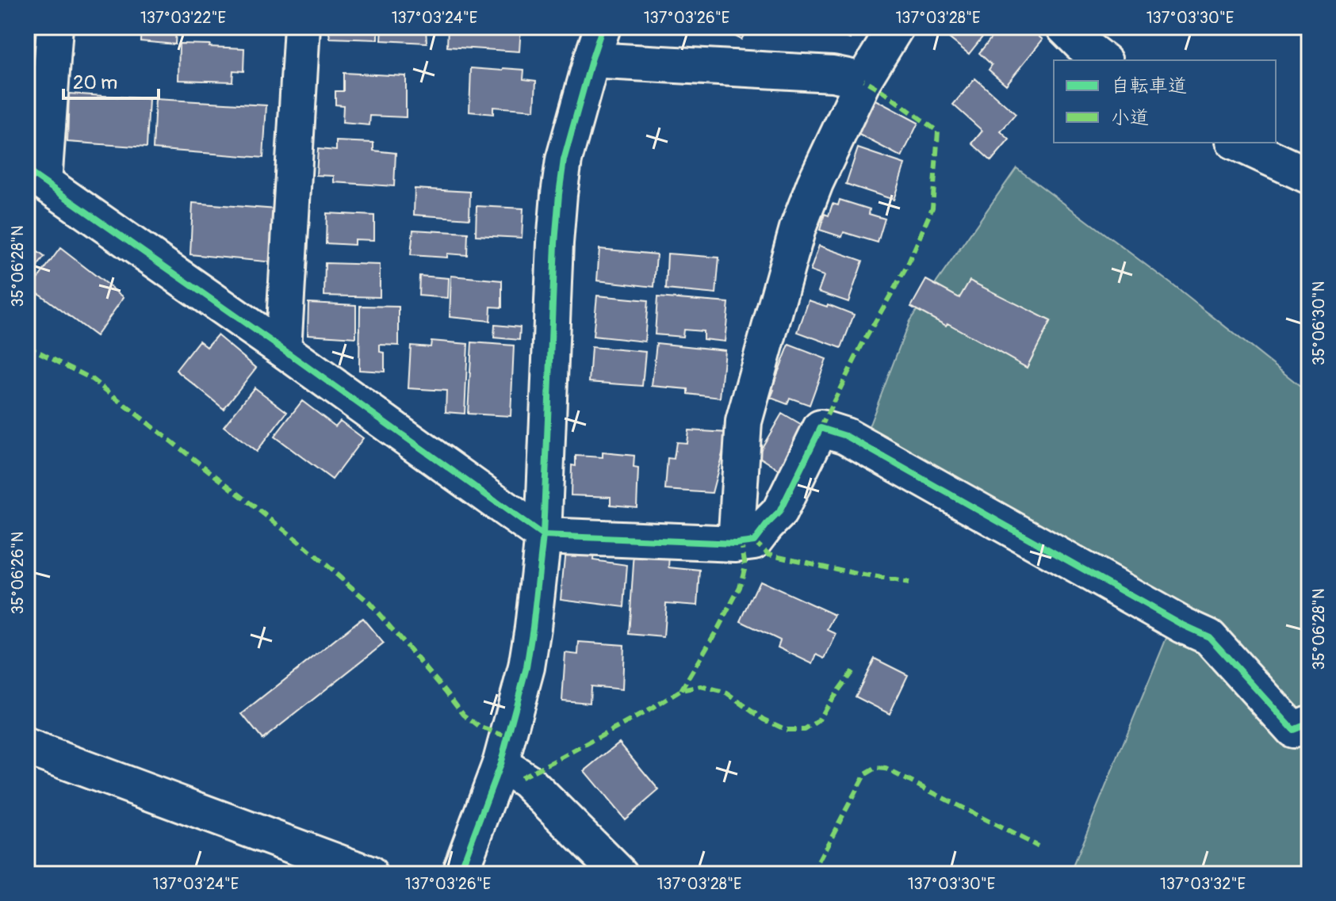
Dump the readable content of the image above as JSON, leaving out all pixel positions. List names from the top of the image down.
{
  "legend": ["自転車道", "小道"],
  "scale_bar": "20 m",
  "coordinates": [
    "137°03'22\"E",
    "137°03'24\"E",
    "137°03'26\"E",
    "137°03'28\"E",
    "137°03'30\"E",
    "35°06'28\"N",
    "35°06'30\"N",
    "35°06'26\"N",
    "137°03'32\"E"
  ]
}
